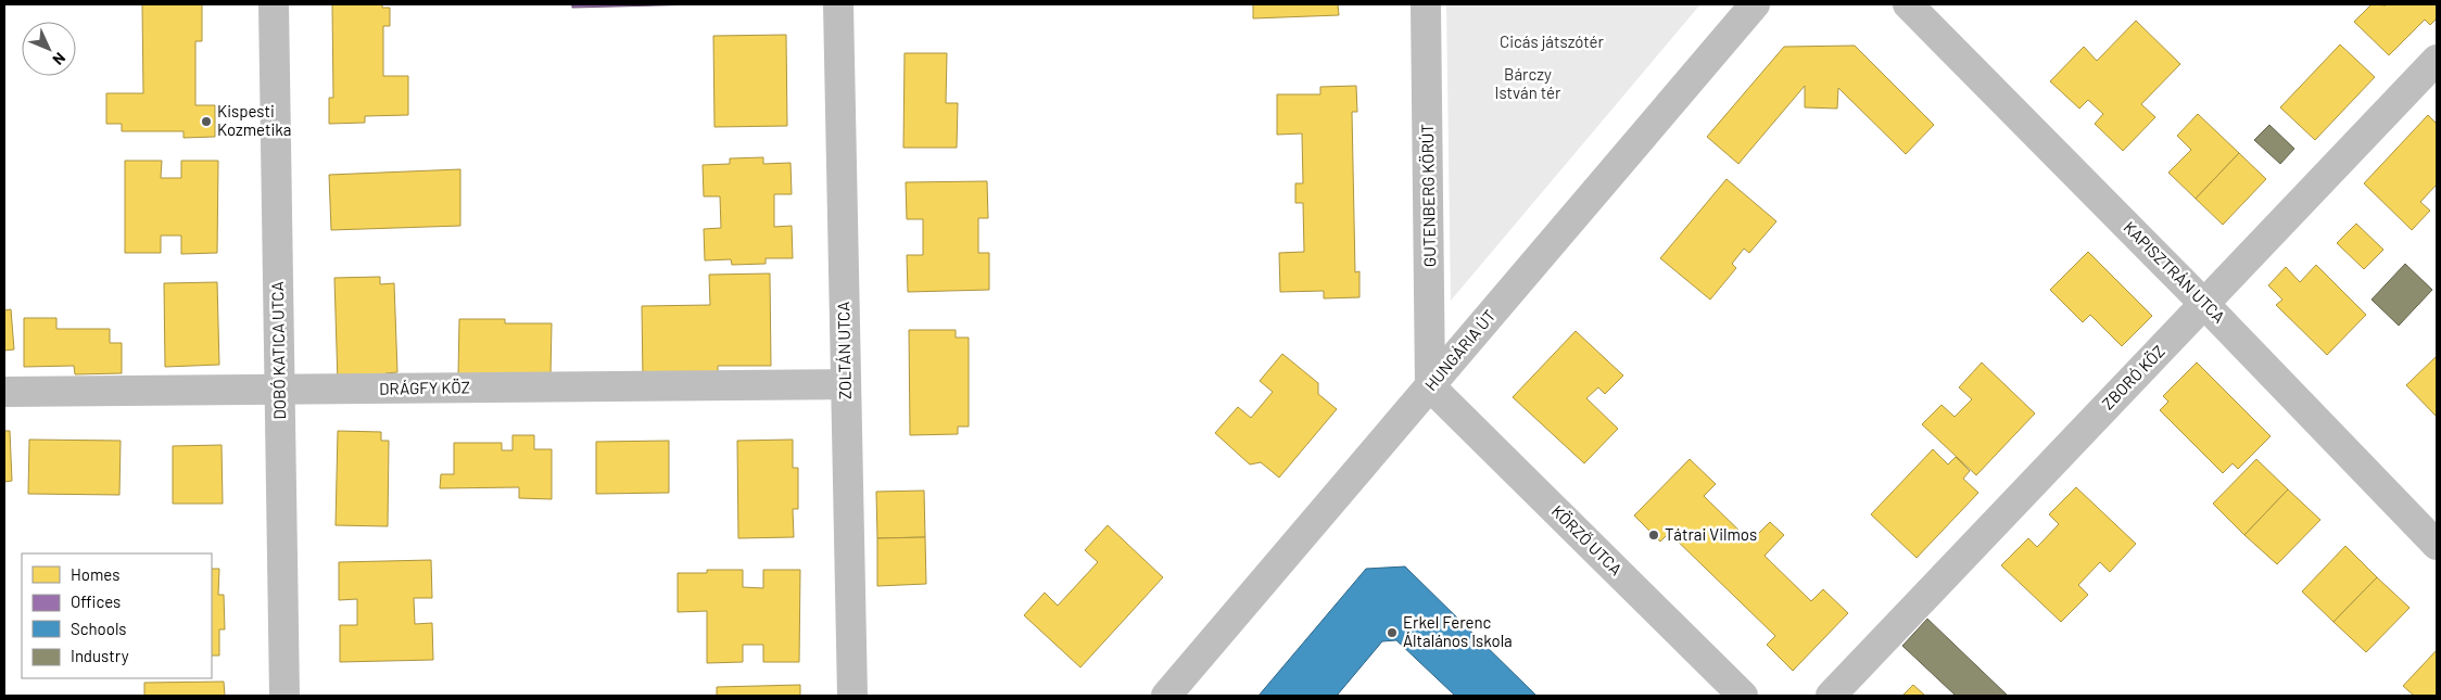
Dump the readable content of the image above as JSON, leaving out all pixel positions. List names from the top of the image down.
{
  "streets": {
    "street": [
      "GUTENBERG KÖRÚT",
      "KAPISZTRÁN UTCA",
      "DOBÓ KATICA UTCA",
      "ZOLTÁN UTCA",
      "HUNGÁRIA ÚT",
      "ZBORÓ KÖZ",
      "DRÁGFY KÖZ",
      "KÖRZŐ UTCA"
    ]
  },
  "crossings": [
    ["GUTENBERG KÖRÚT", "HUNGÁRIA ÚT"],
    ["GUTENBERG KÖRÚT", "KÖRZŐ UTCA"],
    ["KAPISZTRÁN UTCA", "ZBORÓ KÖZ"],
    ["DOBÓ KATICA UTCA", "DRÁGFY KÖZ"],
    ["ZOLTÁN UTCA", "DRÁGFY KÖZ"],
    ["HUNGÁRIA ÚT", "KÖRZŐ UTCA"]
  ],
  "parks": ["Cicás játszótér", "Bárczy István tér"],
  "places": ["Kispesti Kozmetika", "Tátrai Vilmos", "Erkel Ferenc Általános Iskola"],
  "legend": [
    "Homes",
    "Offices",
    "Schools",
    "Industry"
  ],
  "north": "bottom right"
}
